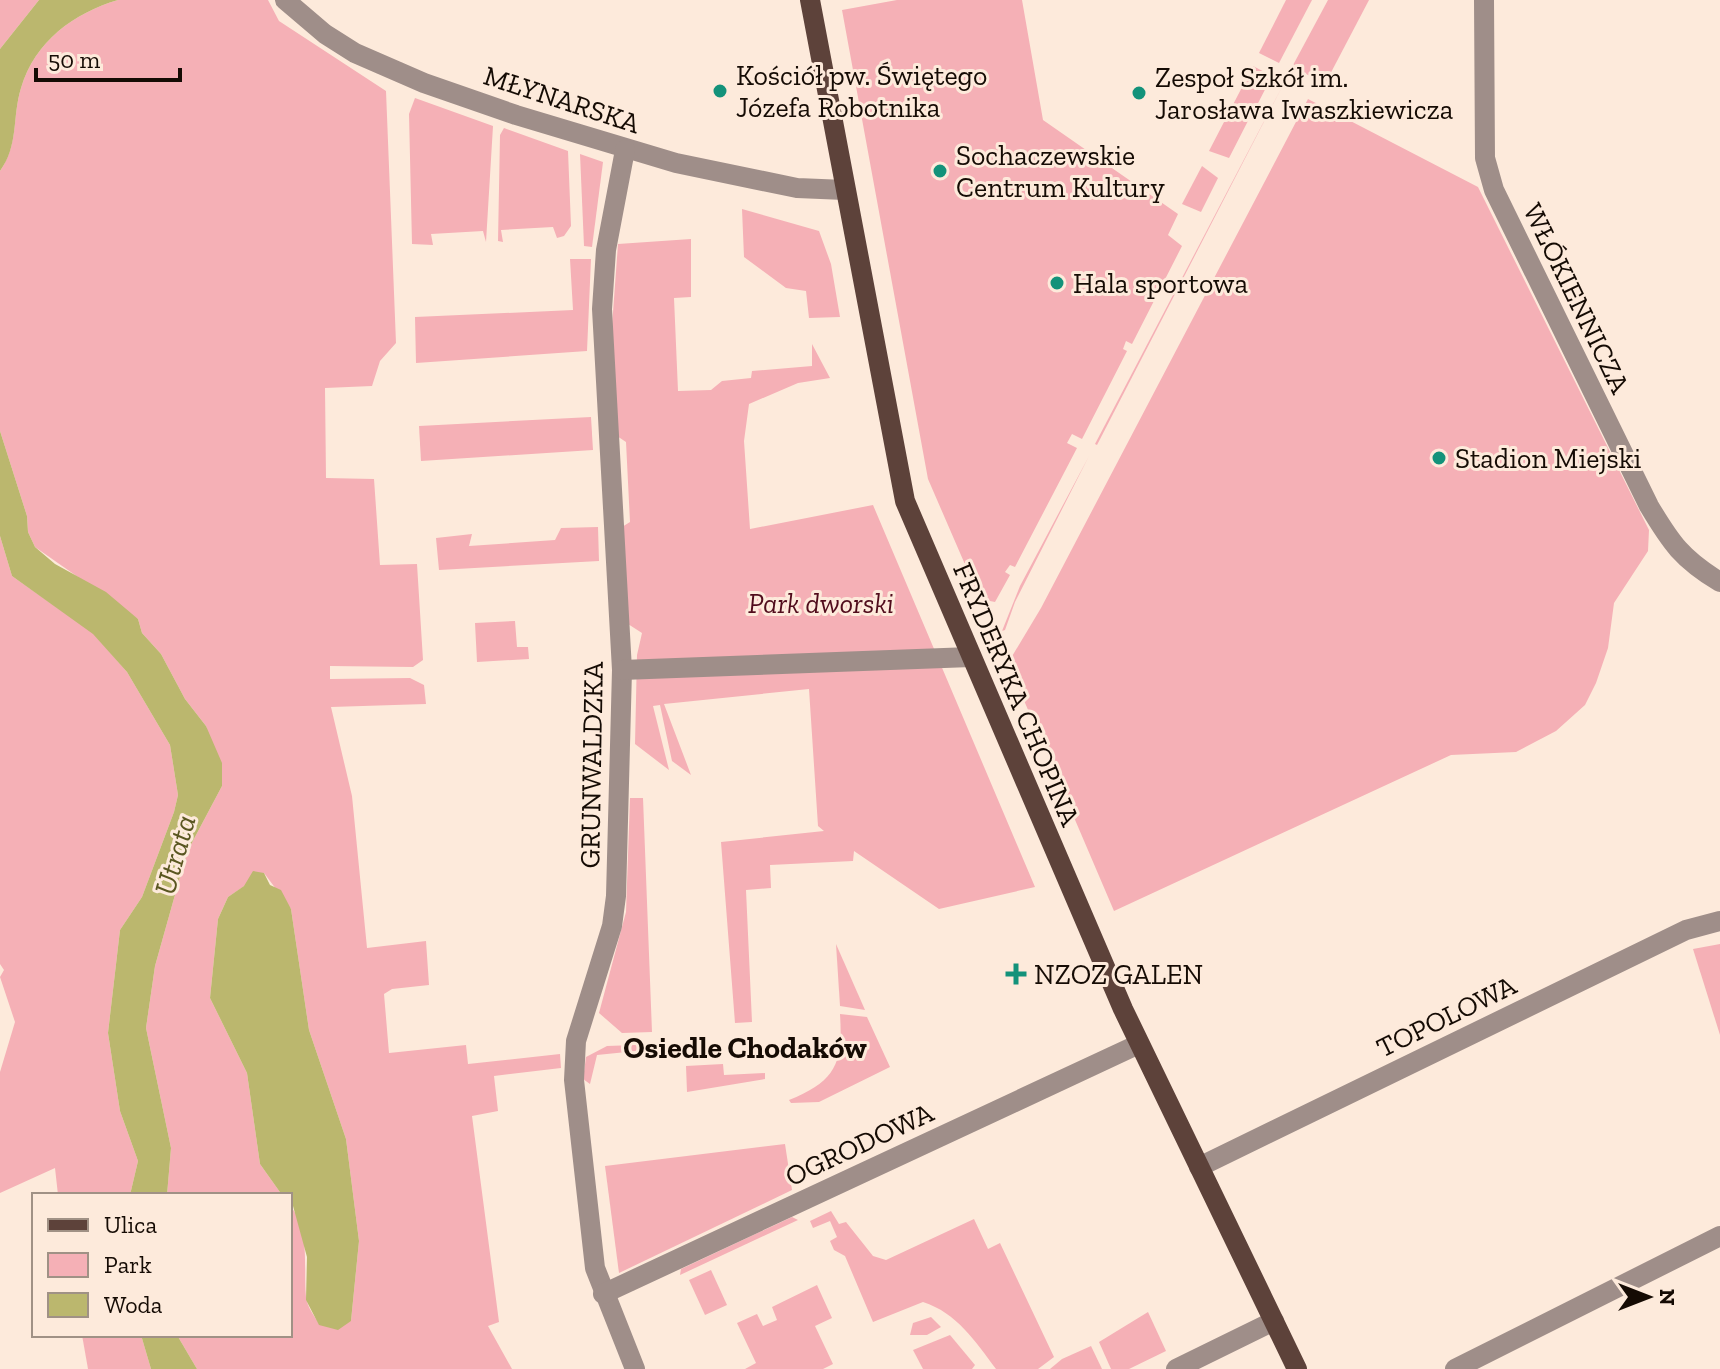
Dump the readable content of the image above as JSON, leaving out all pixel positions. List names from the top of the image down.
{
  "streets": {
    "main road": ["FRYDERYKA CHOPINA"],
    "street": [
      "MŁYNARSKA",
      "WŁÓKIENNICZA",
      "GRUNWALDZKA",
      "TOPOLOWA",
      "OGRODOWA"
    ]
  },
  "crossings": [
    ["MŁYNARSKA", "FRYDERYKA CHOPINA"],
    ["MŁYNARSKA", "GRUNWALDZKA"],
    ["FRYDERYKA CHOPINA", "TOPOLOWA"],
    ["FRYDERYKA CHOPINA", "OGRODOWA"],
    ["GRUNWALDZKA", "OGRODOWA"]
  ],
  "districts": ["Osiedle Chodaków"],
  "water": ["Utrata"],
  "parks": ["Park dworski"],
  "places": {
    "other": [
      "Kościół pw. Świętego Józefa Robotnika",
      "Zespoł Szkół im. Jarosława Iwaszkiewicza",
      "Sochaczewskie Centrum Kultury",
      "Hala sportowa",
      "Stadion Miejski"
    ],
    "health": ["NZOZ GALEN"]
  },
  "legend": ["Ulica", "Park", "Woda"],
  "scale_bar": "50 m",
  "north": "right"
}
